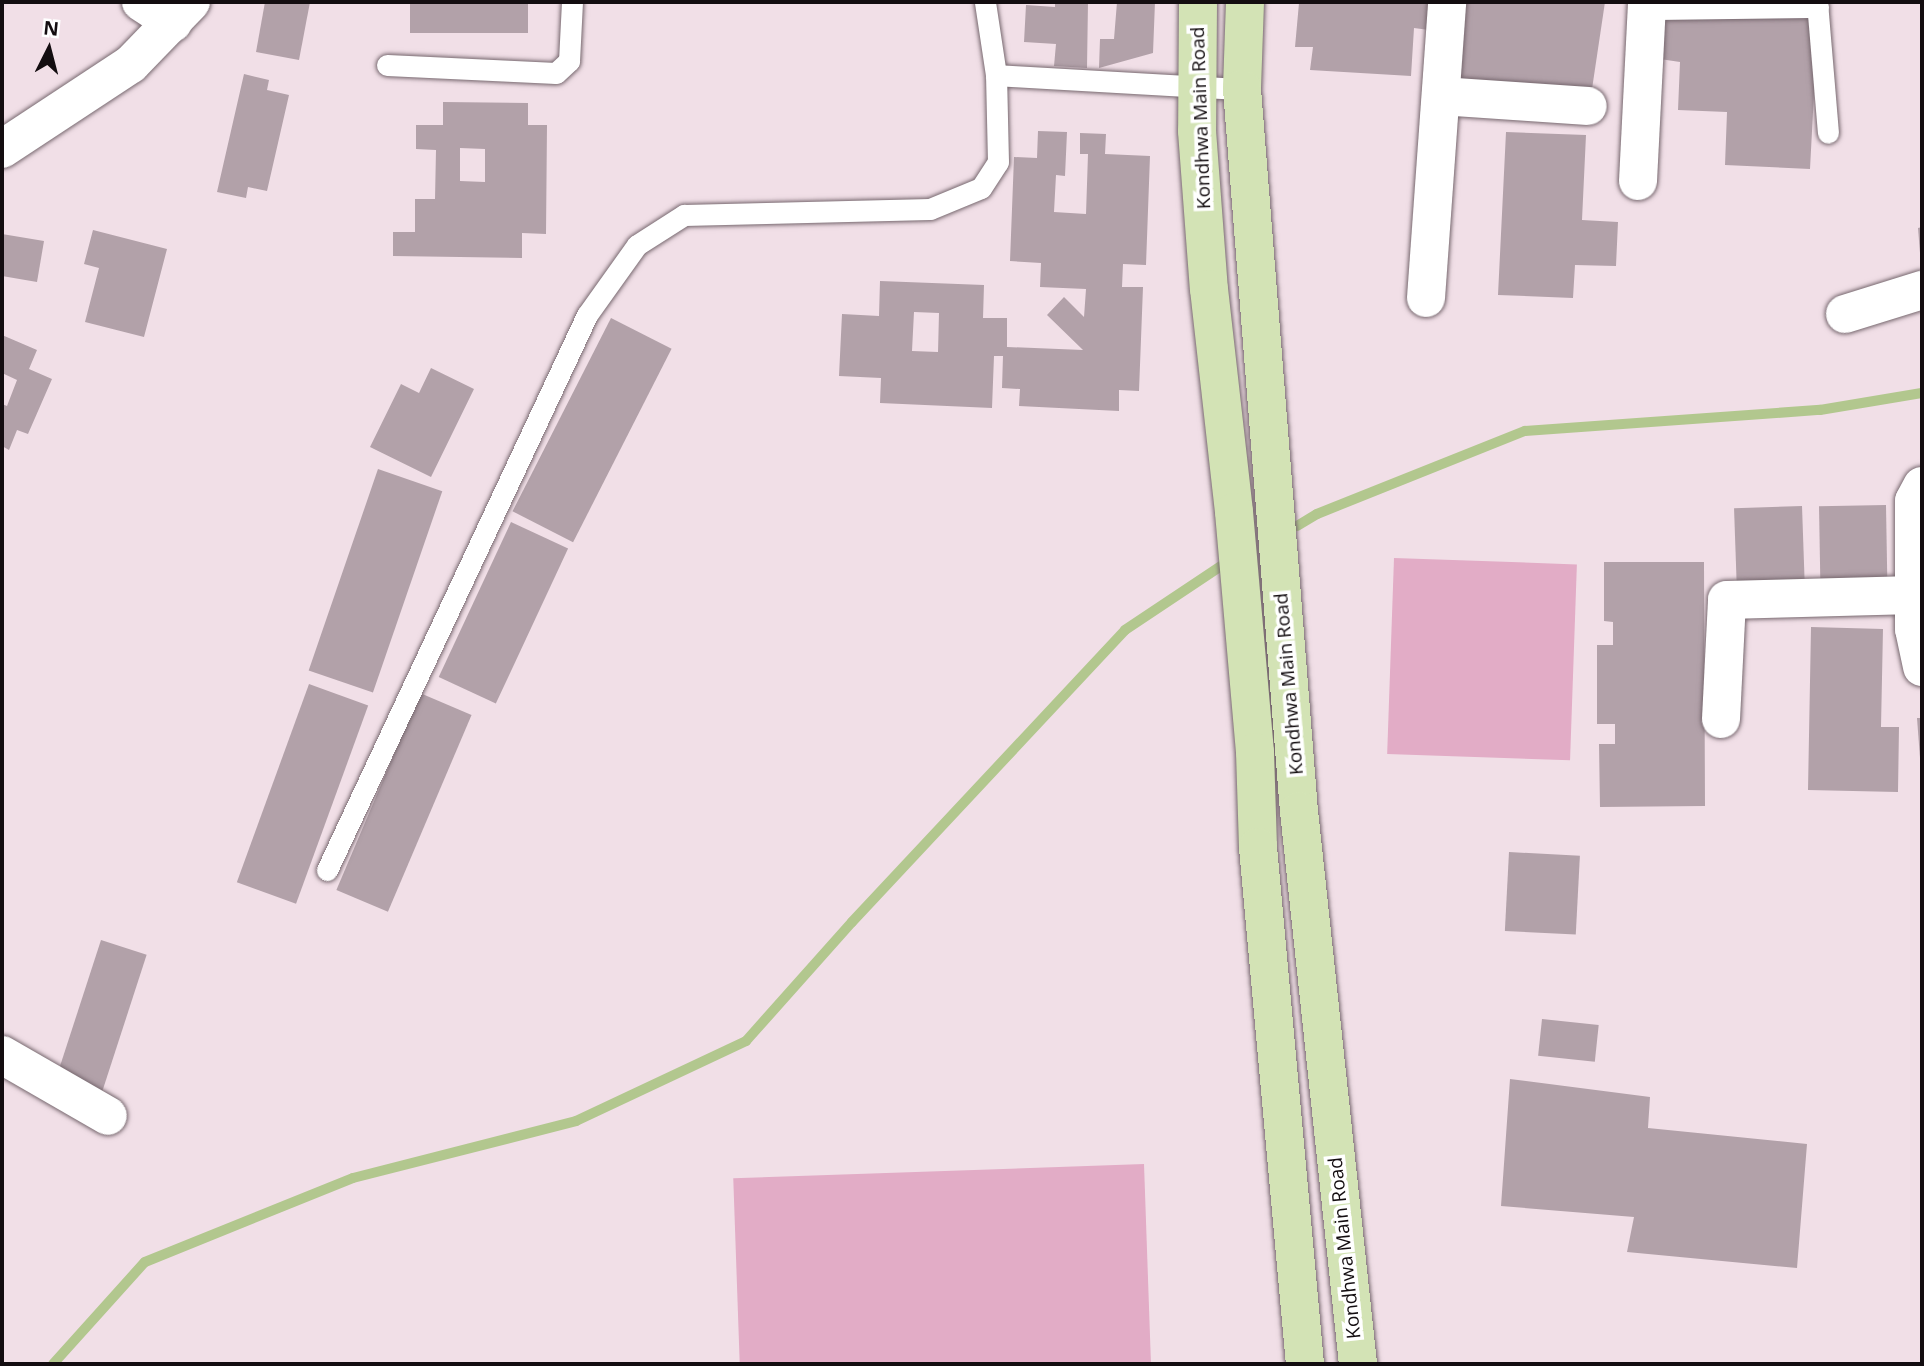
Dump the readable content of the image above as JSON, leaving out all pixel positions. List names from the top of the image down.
{
  "streets": {
    "main road": ["Kondhwa Main Road"]
  },
  "north": "top"
}
